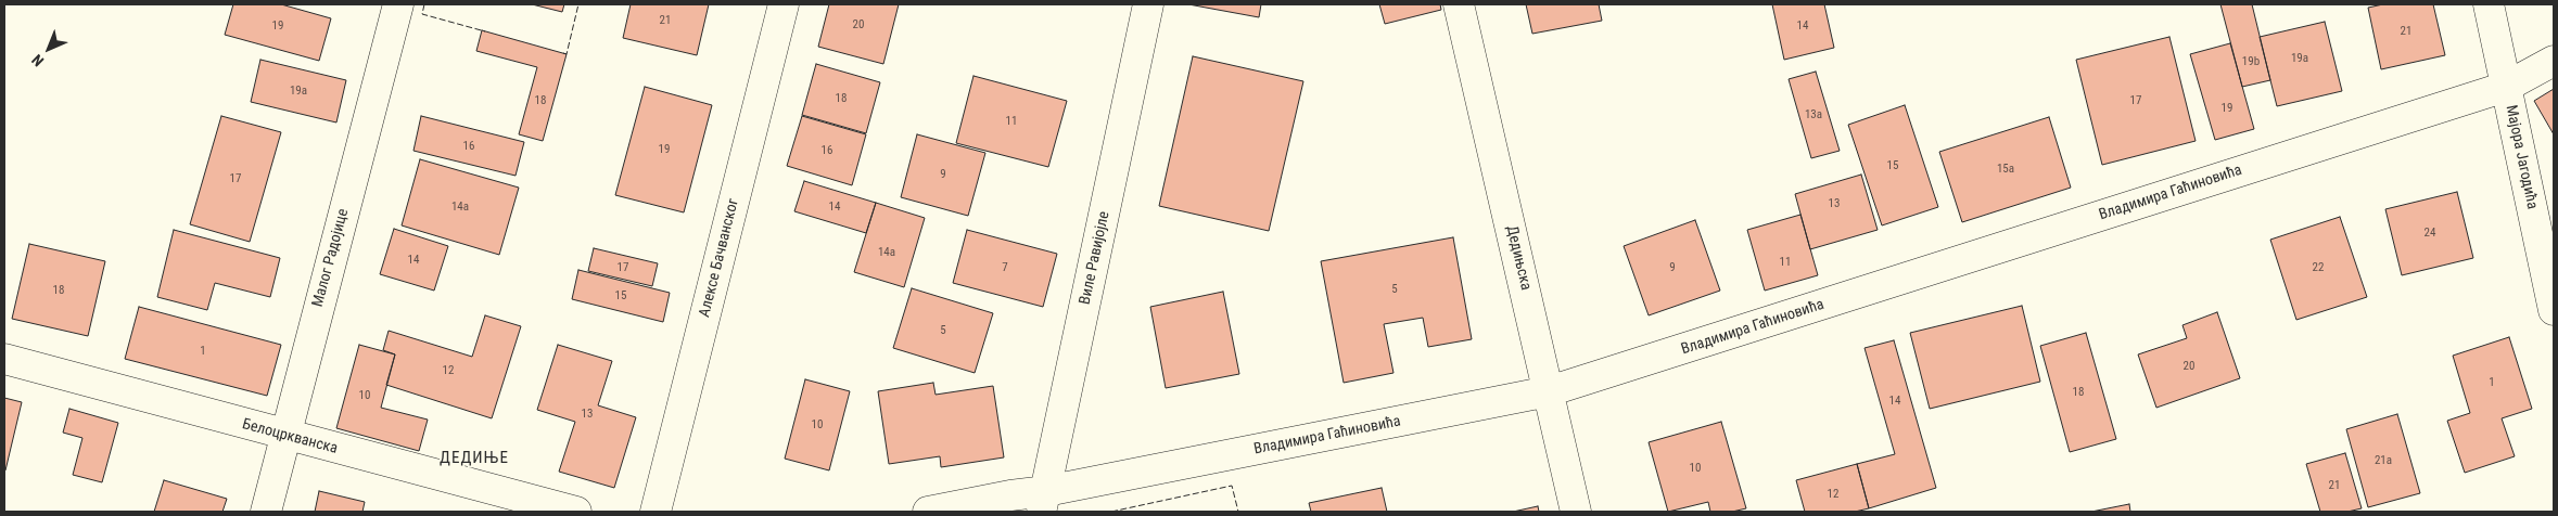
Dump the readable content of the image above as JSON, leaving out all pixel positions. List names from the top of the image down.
{
  "streets": {
    "street": [
      "Мајора Јагодића",
      "Владимира Гаћиновића",
      "Малог Радојице",
      "Алексе Бачванског",
      "Виле Равијојле",
      "Дедињска",
      "Белоцркванска"
    ]
  },
  "crossings": [
    ["Мајора Јагодића", "Владимира Гаћиновића"],
    ["Владимира Гаћиновића", "Виле Равијојле"],
    ["Владимира Гаћиновића", "Дедињска"],
    ["Малог Радојице", "Белоцркванска"]
  ],
  "districts": ["ДЕДИЊЕ"],
  "house_numbers": [
    "21",
    "20",
    "19",
    "14",
    "21",
    "19a",
    "19b",
    "19a",
    "18",
    "18",
    "17",
    "19",
    "13a",
    "11",
    "16",
    "19",
    "16",
    "15",
    "15a",
    "9",
    "17",
    "13",
    "14a",
    "14",
    "24",
    "14a",
    "14",
    "11",
    "17",
    "7",
    "9",
    "22",
    "5",
    "18",
    "15",
    "5",
    "1",
    "20",
    "12",
    "1",
    "18",
    "10",
    "14",
    "13",
    "10",
    "21a",
    "10",
    "21",
    "12"
  ],
  "north": "bottom left"
}
